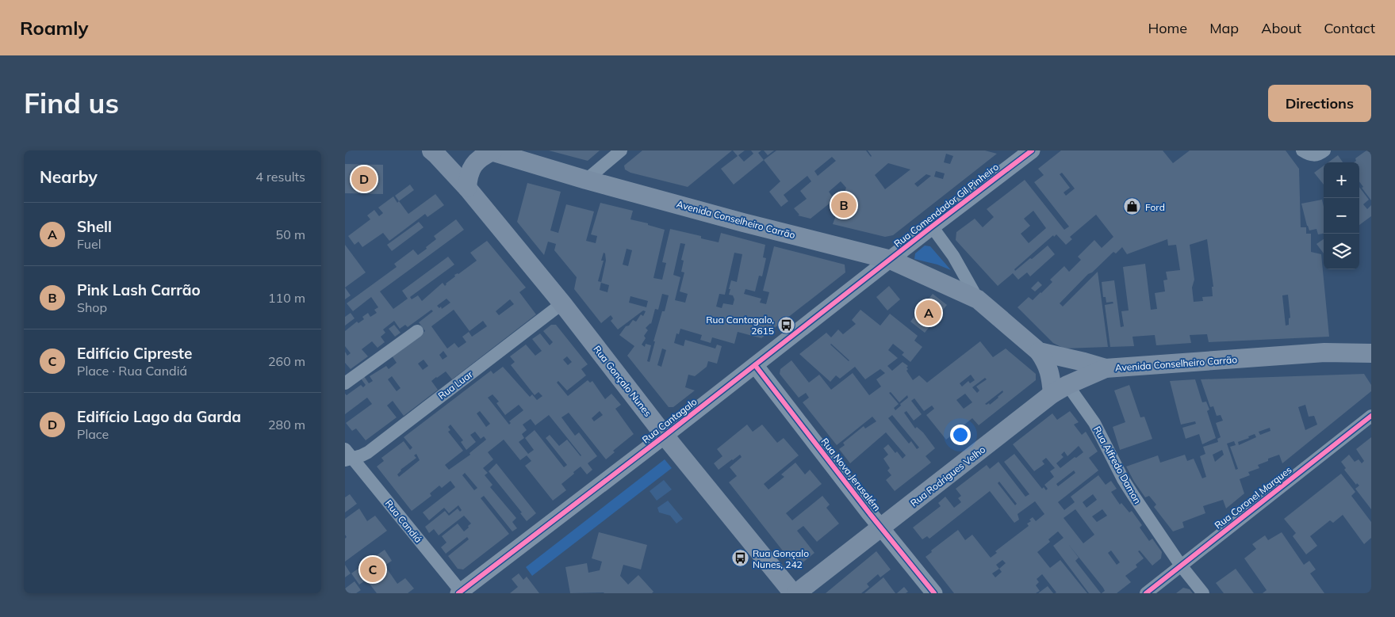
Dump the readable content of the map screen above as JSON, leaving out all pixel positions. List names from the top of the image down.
{
  "streets": {
    "main road": ["Avenida Conselheiro Carrão", "Rua Gonçalo Nunes", "Rua Rodrigues Velho"],
    "street": [
      "Rua Comendador Gil Pinheiro",
      "Rua Luar",
      "Rua Cantagalo",
      "Rua Alfredo Damon",
      "Rua Nova Jerusalém",
      "Rua Coronel Marques",
      "Rua Candiá"
    ]
  },
  "crossings": [
    ["Rua Comendador Gil Pinheiro", "Avenida Conselheiro Carrão"],
    ["Rua Comendador Gil Pinheiro", "Rua Cantagalo"],
    ["Avenida Conselheiro Carrão", "Rua Cantagalo"],
    ["Avenida Conselheiro Carrão", "Rua Rodrigues Velho"],
    ["Rua Gonçalo Nunes", "Rua Luar"],
    ["Rua Gonçalo Nunes", "Rua Cantagalo"],
    ["Rua Gonçalo Nunes", "Rua Rodrigues Velho"],
    ["Rua Luar", "Rua Candiá"],
    ["Rua Cantagalo", "Rua Nova Jerusalém"],
    ["Rua Cantagalo", "Rua Candiá"],
    ["Rua Alfredo Damon", "Rua Rodrigues Velho"],
    ["Rua Alfredo Damon", "Rua Coronel Marques"],
    ["Rua Nova Jerusalém", "Rua Rodrigues Velho"]
  ],
  "places": {
    "shop": ["Ford"],
    "bus stop": ["Rua Cantagalo, 2615", "Rua Gonçalo Nunes, 242"]
  },
  "page": {
    "header": "Roamly",
    "nav": [
      "Home",
      "Map",
      "About",
      "Contact"
    ],
    "buttons": "Directions",
    "title": "Find us",
    "heading": ["Nearby", "4 results"],
    "map_buttons": ["+", "−"],
    "pins": [
      "D",
      "B",
      "A",
      "C"
    ],
    "list": [
      {
        "mark": "A",
        "name": "Shell",
        "note": "Fuel",
        "value": "50 m"
      },
      {
        "mark": "B",
        "name": "Pink Lash Carrão",
        "note": "Shop",
        "value": "110 m"
      },
      {
        "mark": "C",
        "name": "Edifício Cipreste",
        "note": "Place · Rua Candiá",
        "value": "260 m"
      },
      {
        "mark": "D",
        "name": "Edifício Lago da Garda",
        "note": "Place",
        "value": "280 m"
      }
    ]
  }
}
